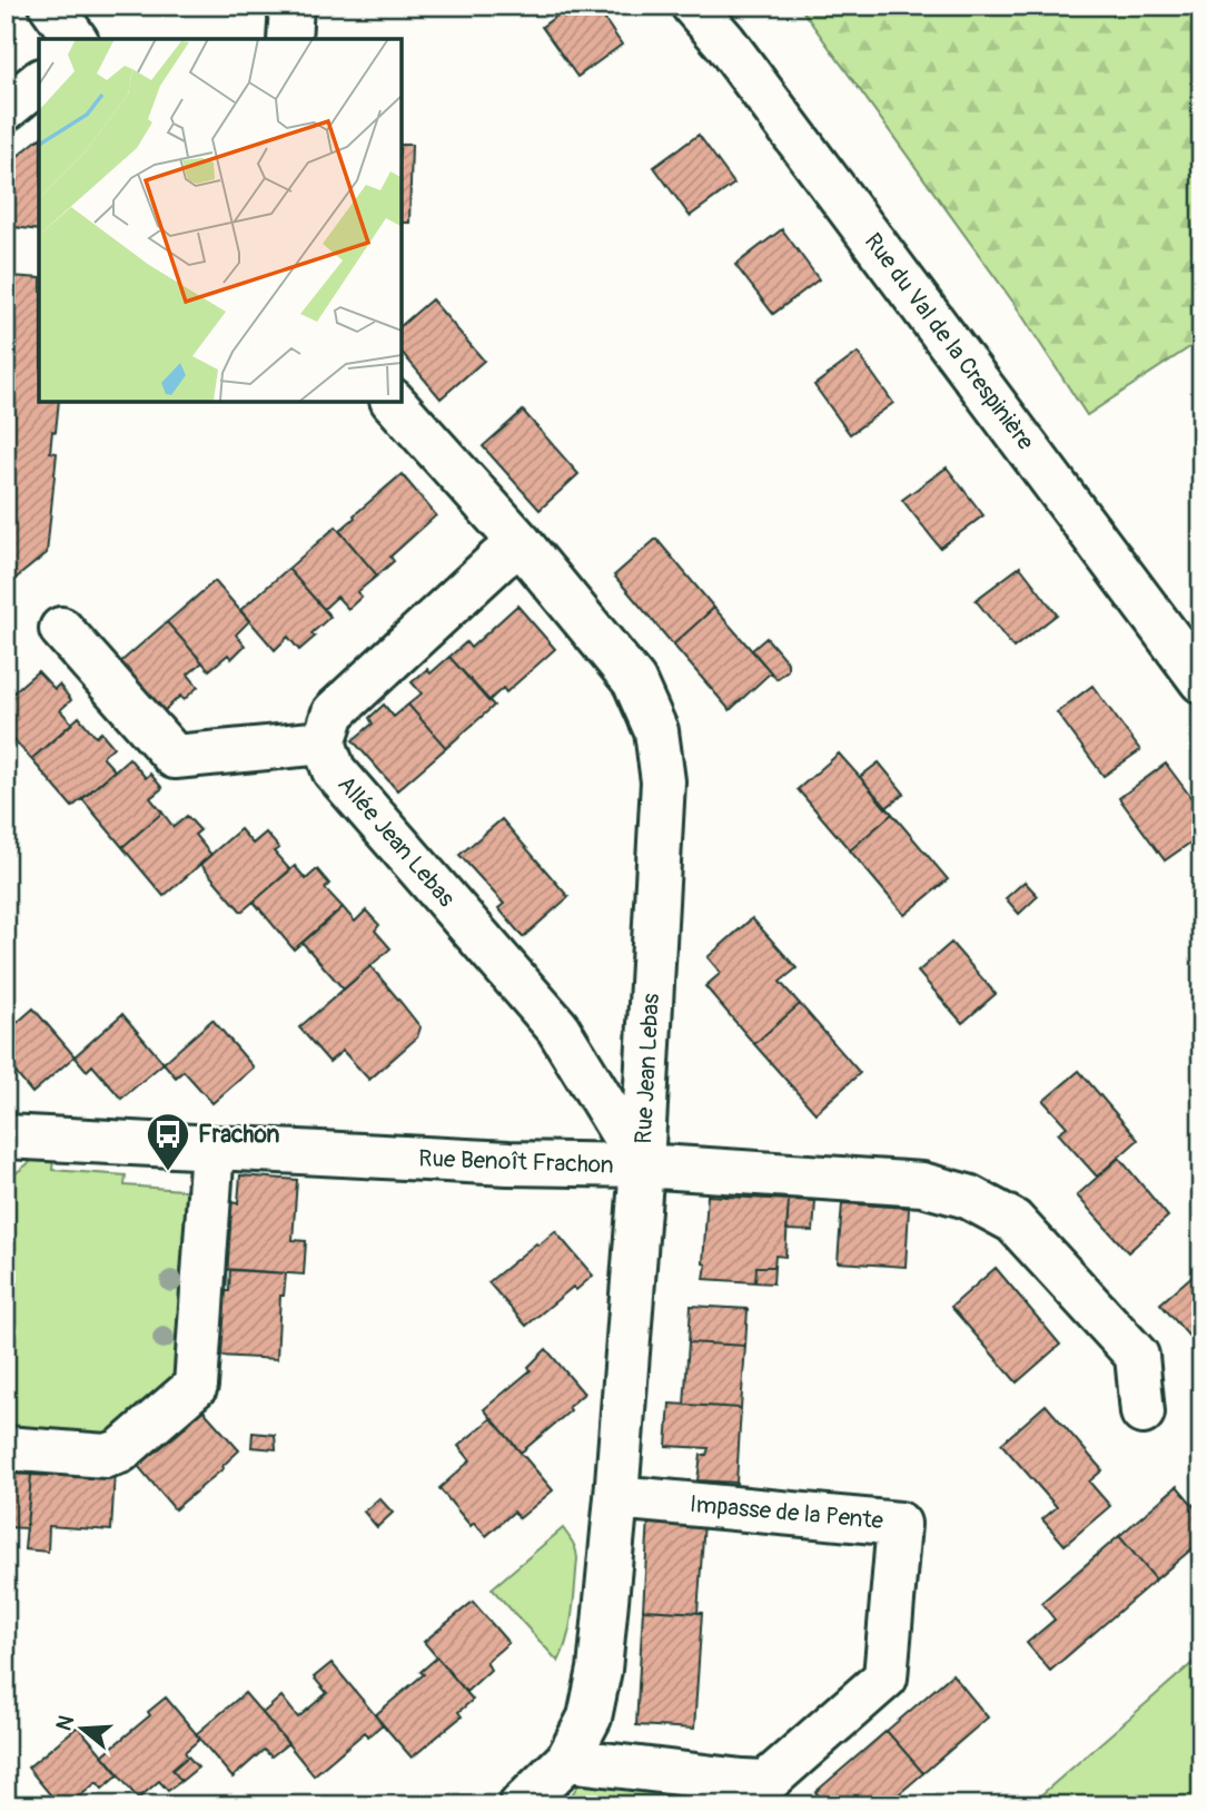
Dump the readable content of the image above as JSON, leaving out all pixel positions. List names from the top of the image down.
{
  "streets": {
    "street": [
      "Rue du Val de la Crespinière",
      "Allée Jean Lebas",
      "Rue Jean Lebas",
      "Rue Benoît Frachon",
      "Impasse de la Pente"
    ]
  },
  "crossings": [
    ["Allée Jean Lebas", "Rue Jean Lebas"],
    ["Allée Jean Lebas", "Rue Benoît Frachon"],
    ["Rue Jean Lebas", "Rue Benoît Frachon"],
    ["Rue Jean Lebas", "Impasse de la Pente"]
  ],
  "places": {
    "bus stop": ["Frachon"]
  },
  "north": "left"
}
